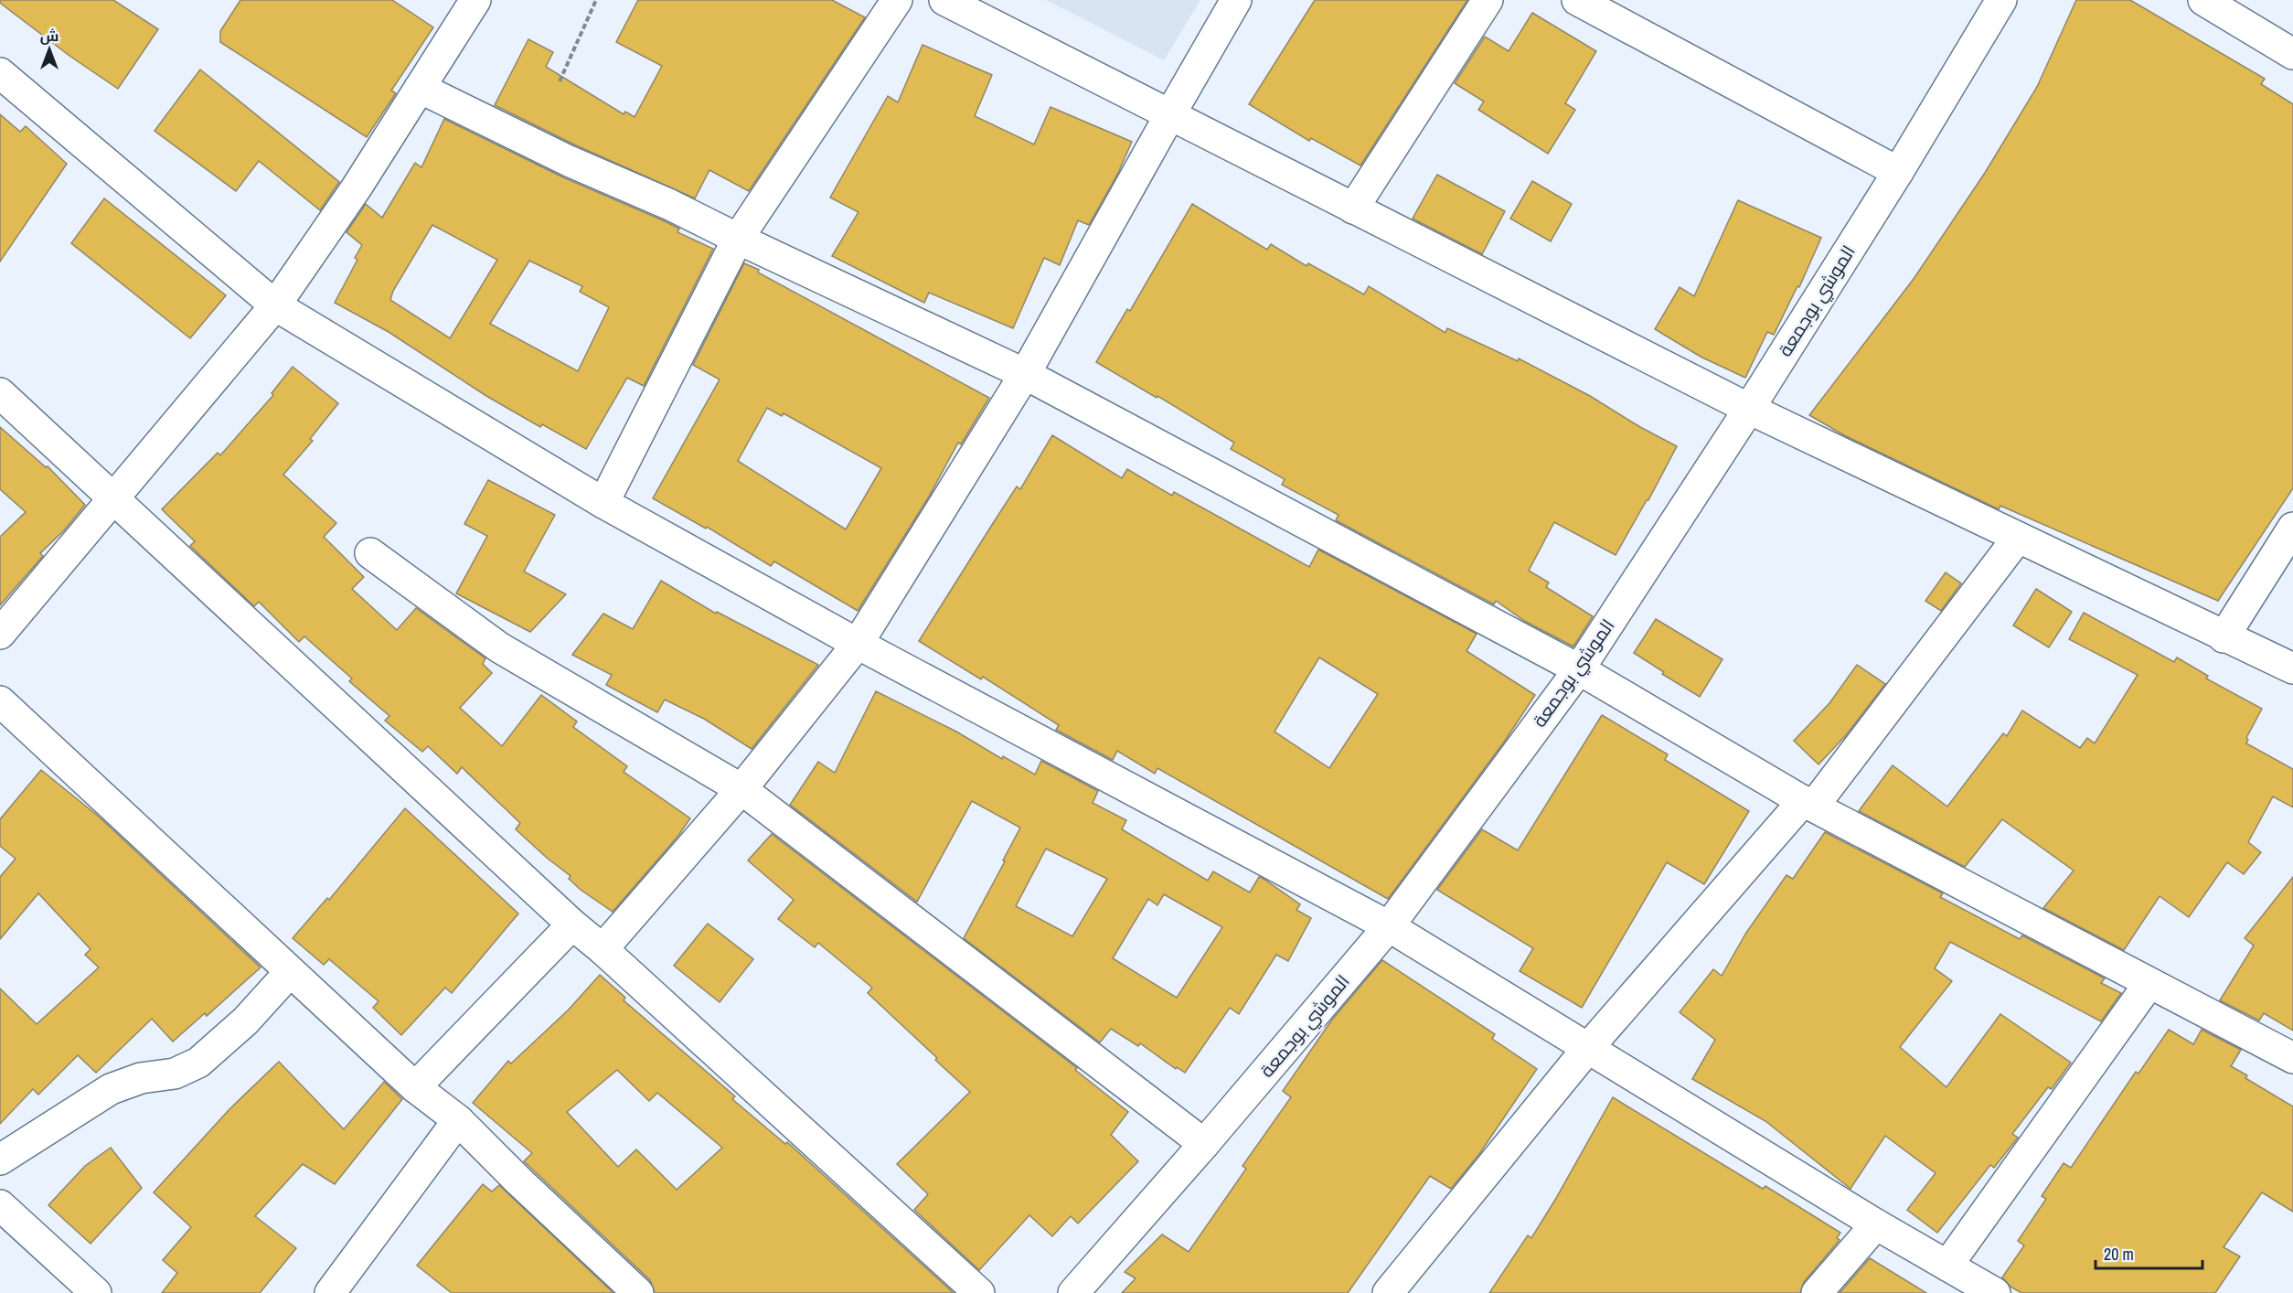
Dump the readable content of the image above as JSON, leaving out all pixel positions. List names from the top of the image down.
{
  "streets": {
    "street": ["الموشي بوجمعة"]
  },
  "scale_bar": "20 m",
  "north": "top"
}
